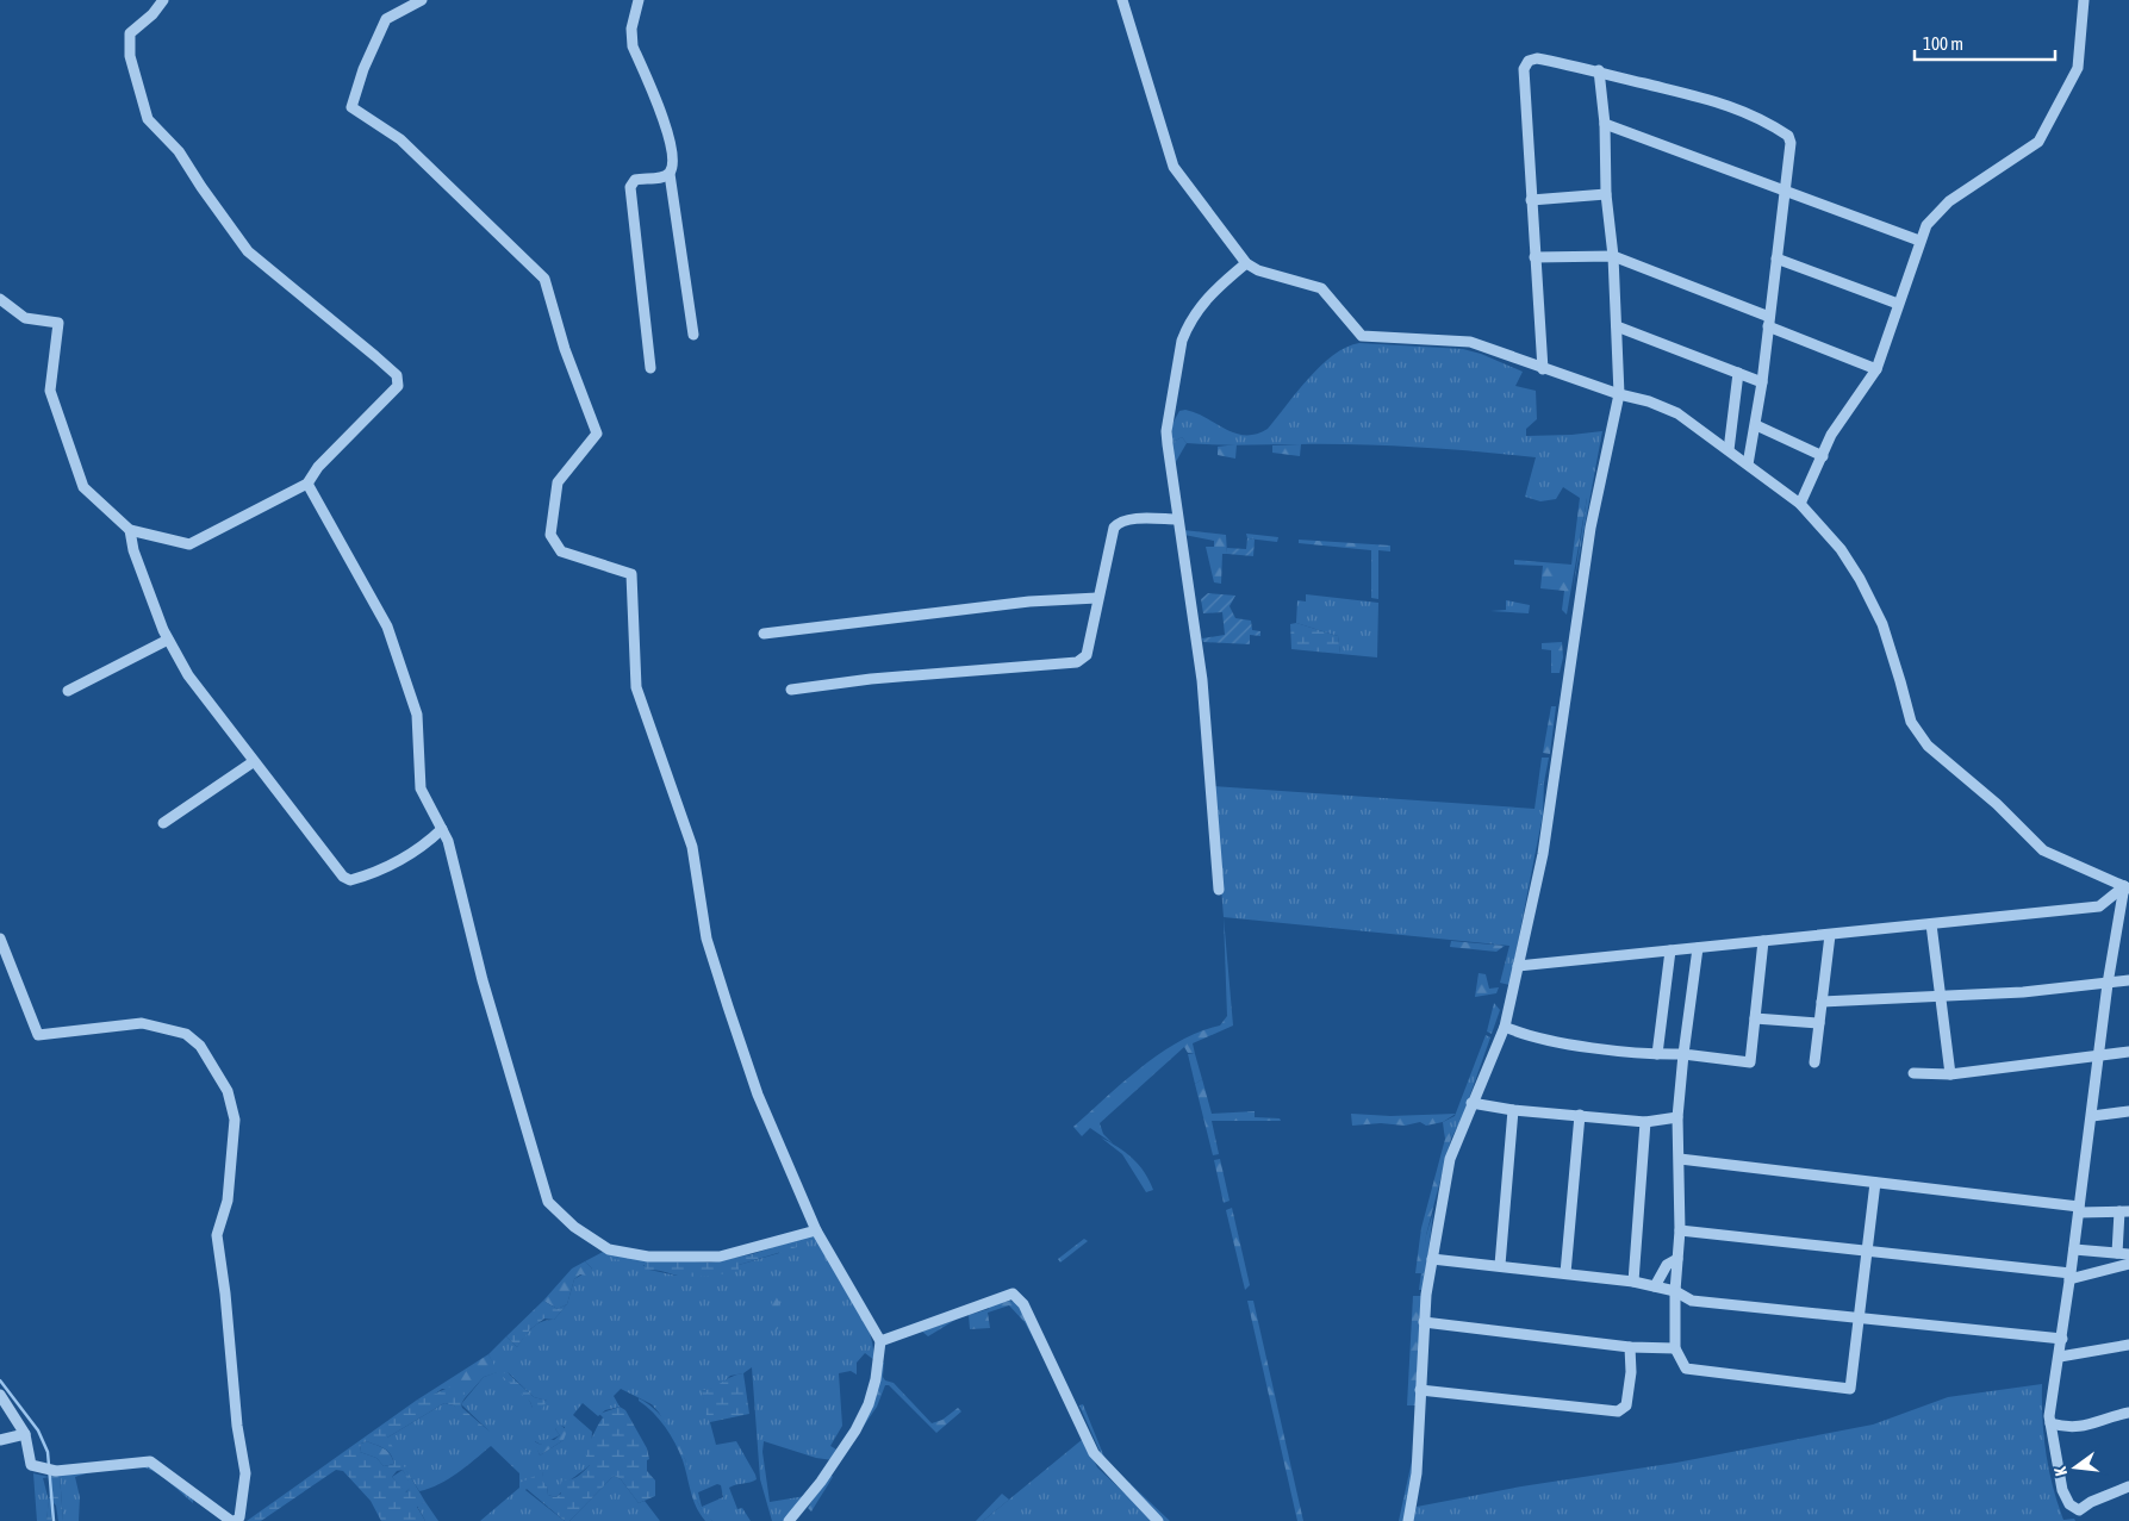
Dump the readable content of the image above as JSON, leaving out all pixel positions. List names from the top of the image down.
{
  "scale_bar": "100 m",
  "north": "left"
}
